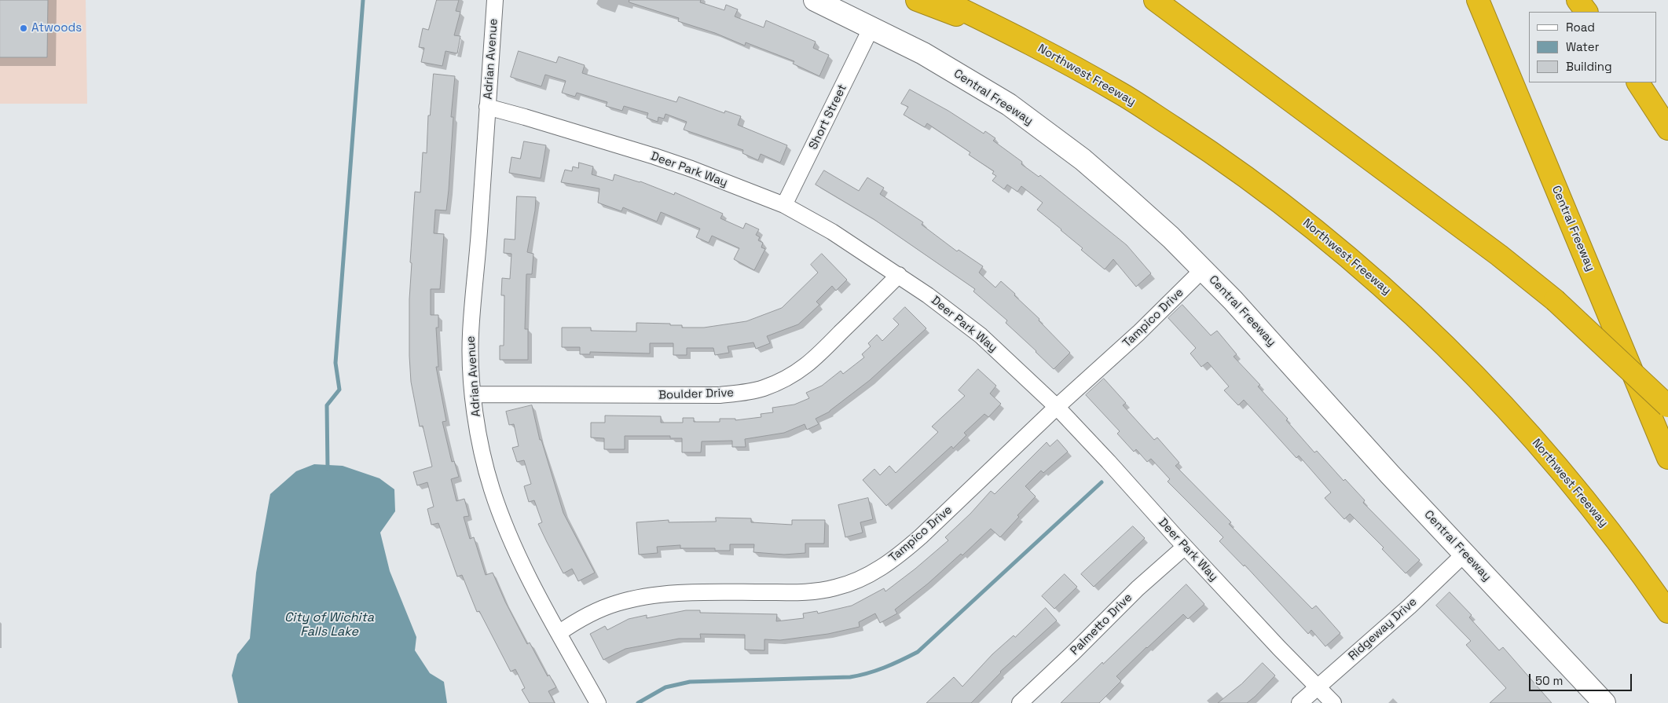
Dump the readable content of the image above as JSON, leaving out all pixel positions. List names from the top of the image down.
{
  "streets": {
    "highway": ["Northwest Freeway", "Central Freeway"],
    "street": [
      "Adrian Avenue",
      "Short Street",
      "Deer Park Way",
      "Tampico Drive",
      "Boulder Drive",
      "Palmetto Drive",
      "Ridgeway Drive"
    ]
  },
  "crossings": [
    ["Adrian Avenue", "Deer Park Way"],
    ["Adrian Avenue", "Tampico Drive"],
    ["Adrian Avenue", "Boulder Drive"],
    ["Central Freeway", "Short Street"],
    ["Central Freeway", "Tampico Drive"],
    ["Central Freeway", "Ridgeway Drive"],
    ["Short Street", "Deer Park Way"],
    ["Deer Park Way", "Tampico Drive"],
    ["Deer Park Way", "Boulder Drive"],
    ["Deer Park Way", "Palmetto Drive"],
    ["Deer Park Way", "Ridgeway Drive"]
  ],
  "water": ["City of Wichita Falls Lake"],
  "places": ["Atwoods"],
  "legend": ["Road", "Water", "Building"],
  "scale_bar": "50 m"
}
